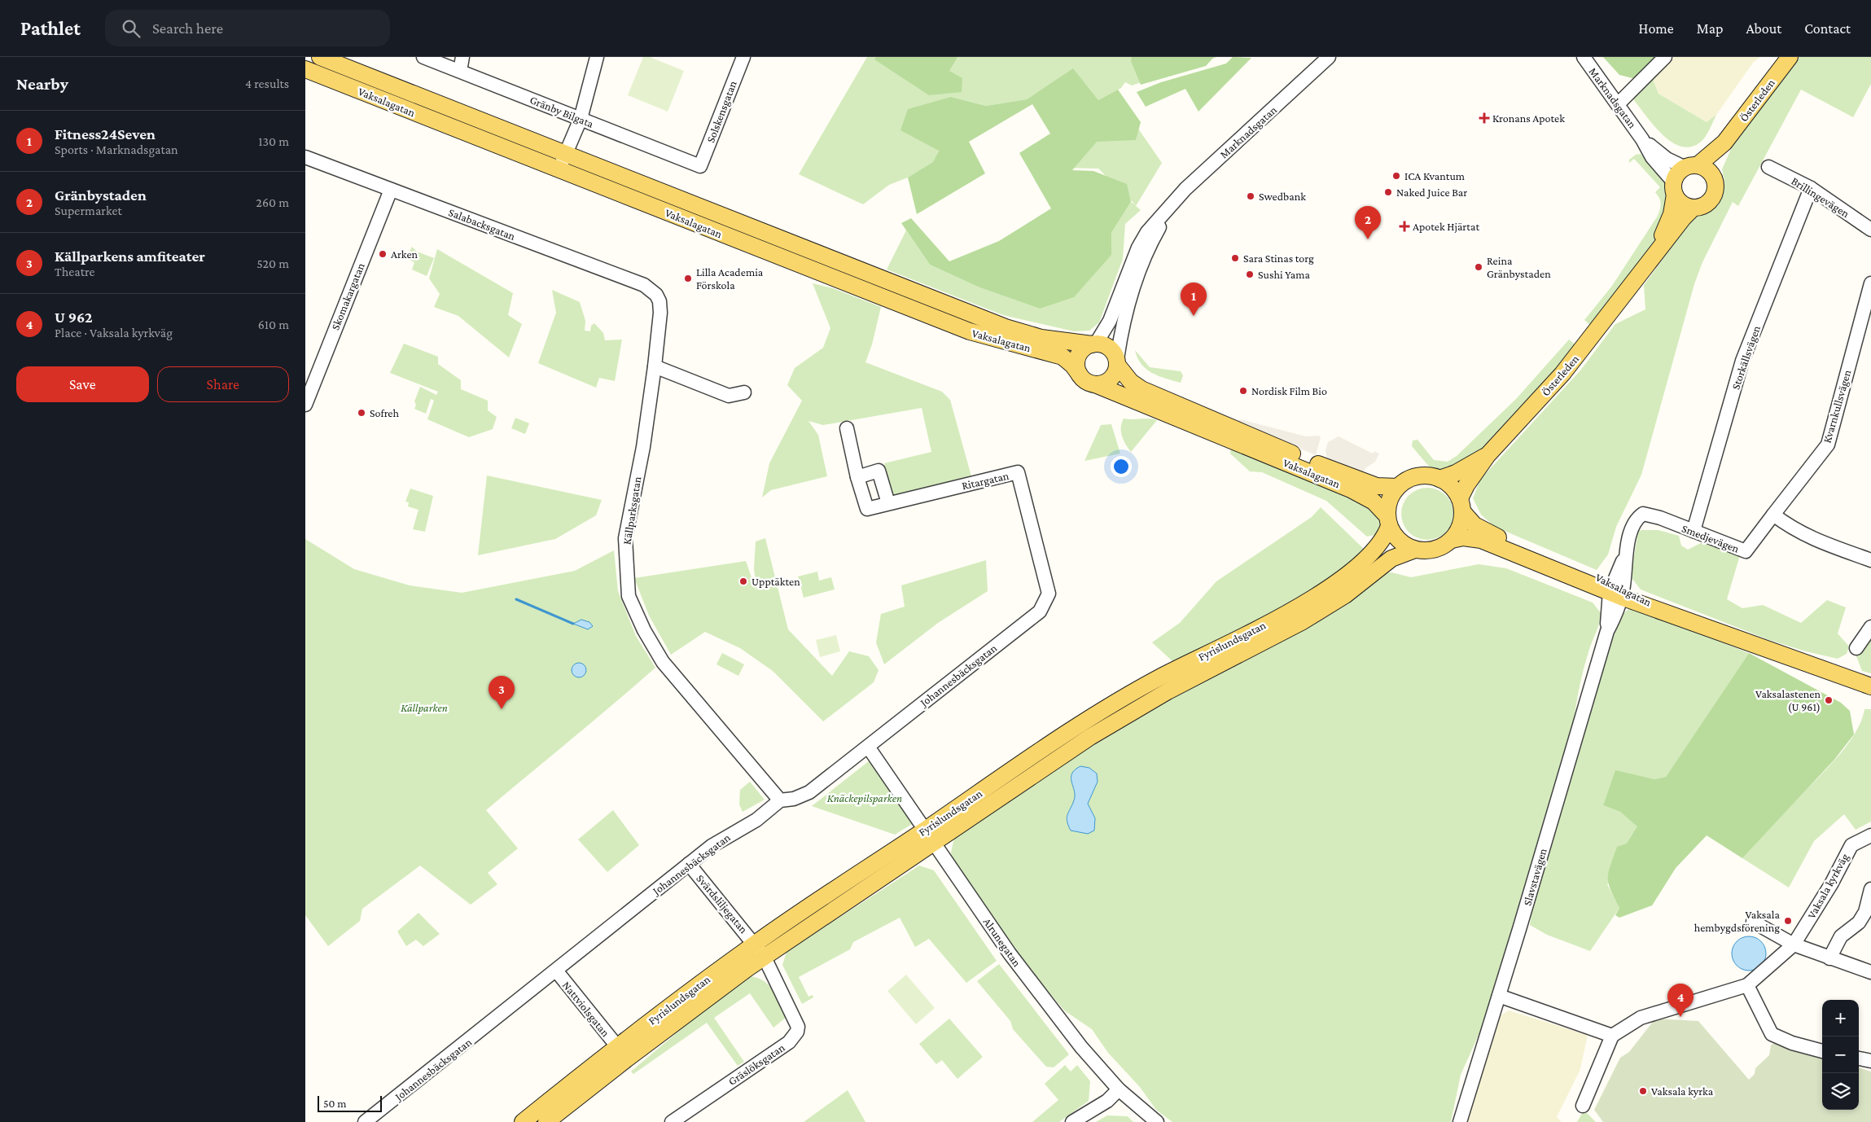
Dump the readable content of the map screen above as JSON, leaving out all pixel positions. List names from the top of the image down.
{
  "streets": {
    "main road": ["Österleden", "Vaksalagatan", "Fyrislundsgatan"],
    "street": [
      "Marknadsgatan",
      "Gränby Bilgata",
      "Solskensgatan",
      "Brillingevägen",
      "Salabacksgatan",
      "Skomakargatan",
      "Storkällsvägen",
      "Kvarnkullsvägen",
      "Ritargatan",
      "Källparksgatan",
      "Smedjevägen",
      "Johannesbäcksgatan",
      "Slavstavägen",
      "Vaksala kyrkväg",
      "Svärdsliljegatan",
      "Alrunegatan",
      "Nattviolsgatan",
      "Gräslöksgatan"
    ]
  },
  "crossings": [
    ["Marknadsgatan", "Österleden"],
    ["Marknadsgatan", "Vaksalagatan"],
    ["Österleden", "Vaksalagatan"],
    ["Österleden", "Fyrislundsgatan"],
    ["Vaksalagatan", "Smedjevägen"],
    ["Vaksalagatan", "Fyrislundsgatan"],
    ["Vaksalagatan", "Slavstavägen"],
    ["Gränby Bilgata", "Solskensgatan"],
    ["Brillingevägen", "Storkällsvägen"],
    ["Salabacksgatan", "Skomakargatan"],
    ["Salabacksgatan", "Källparksgatan"],
    ["Storkällsvägen", "Smedjevägen"],
    ["Kvarnkullsvägen", "Smedjevägen"],
    ["Ritargatan", "Johannesbäcksgatan"],
    ["Källparksgatan", "Johannesbäcksgatan"],
    ["Smedjevägen", "Slavstavägen"],
    ["Fyrislundsgatan", "Svärdsliljegatan"],
    ["Fyrislundsgatan", "Alrunegatan"],
    ["Fyrislundsgatan", "Nattviolsgatan"],
    ["Fyrislundsgatan", "Gräslöksgatan"],
    ["Johannesbäcksgatan", "Svärdsliljegatan"],
    ["Johannesbäcksgatan", "Alrunegatan"],
    ["Johannesbäcksgatan", "Nattviolsgatan"],
    ["Svärdsliljegatan", "Gräslöksgatan"]
  ],
  "parks": ["Källparken", "Knäckepilsparken"],
  "places": {
    "health": ["Kronans Apotek", "Apotek Hjärtat"],
    "other": [
      "ICA Kvantum",
      "Naked Juice Bar",
      "Swedbank",
      "Arken",
      "Sara Stinas torg",
      "Reina Gränbystaden",
      "Sushi Yama",
      "Lilla Academia Förskola",
      "Nordisk Film Bio",
      "Sofreh",
      "Upptäkten",
      "Vaksalastenen (U 961)",
      "Vaksala hembygdsförening",
      "Vaksala kyrka"
    ]
  },
  "scale_bar": "50 m",
  "page": {
    "header": "Pathlet",
    "search": "Search here",
    "nav": [
      "Home",
      "Map",
      "About",
      "Contact"
    ],
    "heading": ["Nearby", "4 results"],
    "list": [
      {
        "mark": "1",
        "name": "Fitness24Seven",
        "note": "Sports · Marknadsgatan",
        "value": "130 m"
      },
      {
        "mark": "2",
        "name": "Gränbystaden",
        "note": "Supermarket",
        "value": "260 m"
      },
      {
        "mark": "3",
        "name": "Källparkens amfiteater",
        "note": "Theatre",
        "value": "520 m"
      },
      {
        "mark": "4",
        "name": "U 962",
        "note": "Place · Vaksala kyrkväg",
        "value": "610 m"
      }
    ],
    "pins": [
      "2",
      "1",
      "3",
      "4"
    ],
    "buttons": ["Save", "Share"],
    "map_buttons": ["+", "−"],
    "scale": "50 m"
  }
}
